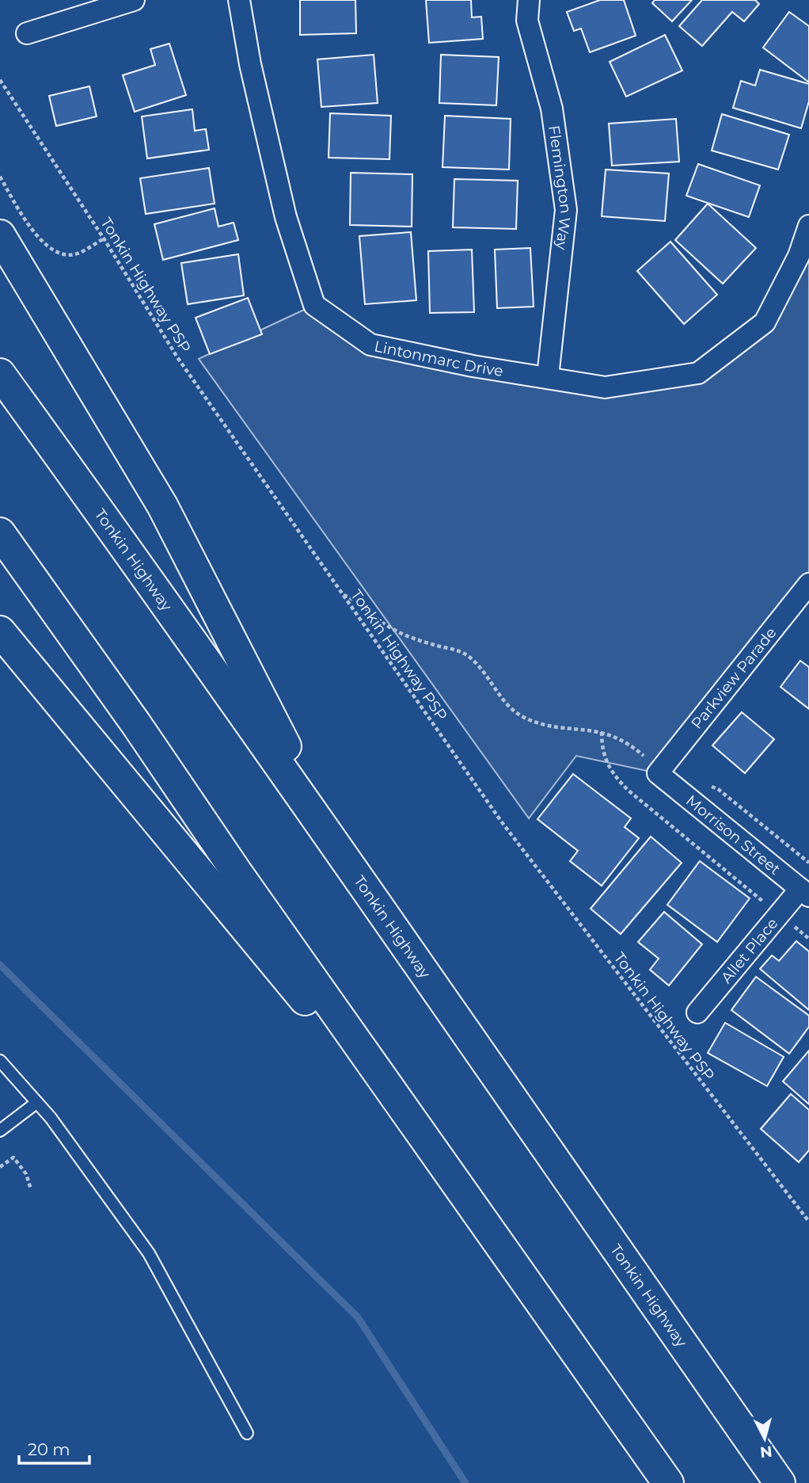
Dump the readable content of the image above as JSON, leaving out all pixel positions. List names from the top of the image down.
{
  "streets": {
    "highway": ["Tonkin Highway"],
    "street": [
      "Flemington Way",
      "Lintonmarc Drive",
      "Parkview Parade",
      "Morrison Street",
      "Allet Place"
    ],
    "path": ["Tonkin Highway PSP"]
  },
  "crossings": [
    ["Flemington Way", "Lintonmarc Drive"],
    ["Parkview Parade", "Morrison Street"],
    ["Morrison Street", "Allet Place"]
  ],
  "scale_bar": "20 m",
  "north": "bottom"
}
